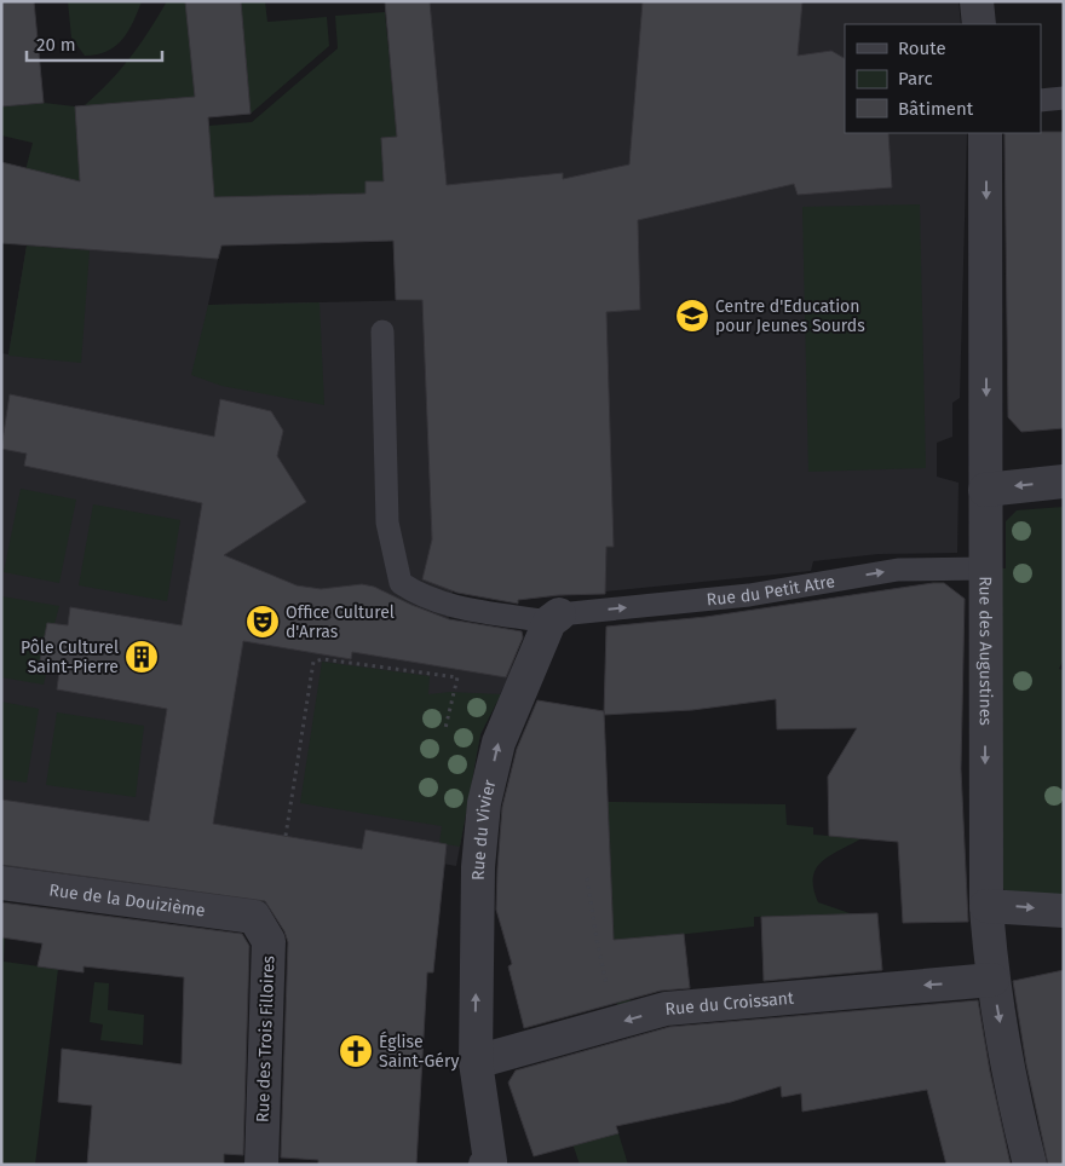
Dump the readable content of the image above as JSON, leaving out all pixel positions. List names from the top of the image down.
{
  "streets": {
    "street": [
      "Rue des Augustines",
      "Rue du Vivier",
      "Rue de la Douizième",
      "Rue du Croissant",
      "Rue des Trois Filloires"
    ],
    "lane": ["Rue du Petit Atre"]
  },
  "crossings": [
    ["Rue du Petit Atre", "Rue des Augustines"],
    ["Rue du Petit Atre", "Rue du Vivier"],
    ["Rue des Augustines", "Rue du Croissant"],
    ["Rue du Vivier", "Rue du Croissant"],
    ["Rue de la Douizième", "Rue des Trois Filloires"]
  ],
  "one_way": [
    "Rue du Petit Atre",
    "Rue des Augustines",
    "Rue du Vivier",
    "Rue du Croissant"
  ],
  "places": {
    "school or university": ["Centre d'Education pour Jeunes Sourds"],
    "theatre": ["Office Culturel d'Arras"],
    "building": ["Pôle Culturel Saint-Pierre"],
    "church": ["Église Saint-Géry"]
  },
  "legend": ["Route", "Parc", "Bâtiment"],
  "scale_bar": "20 m"
}
